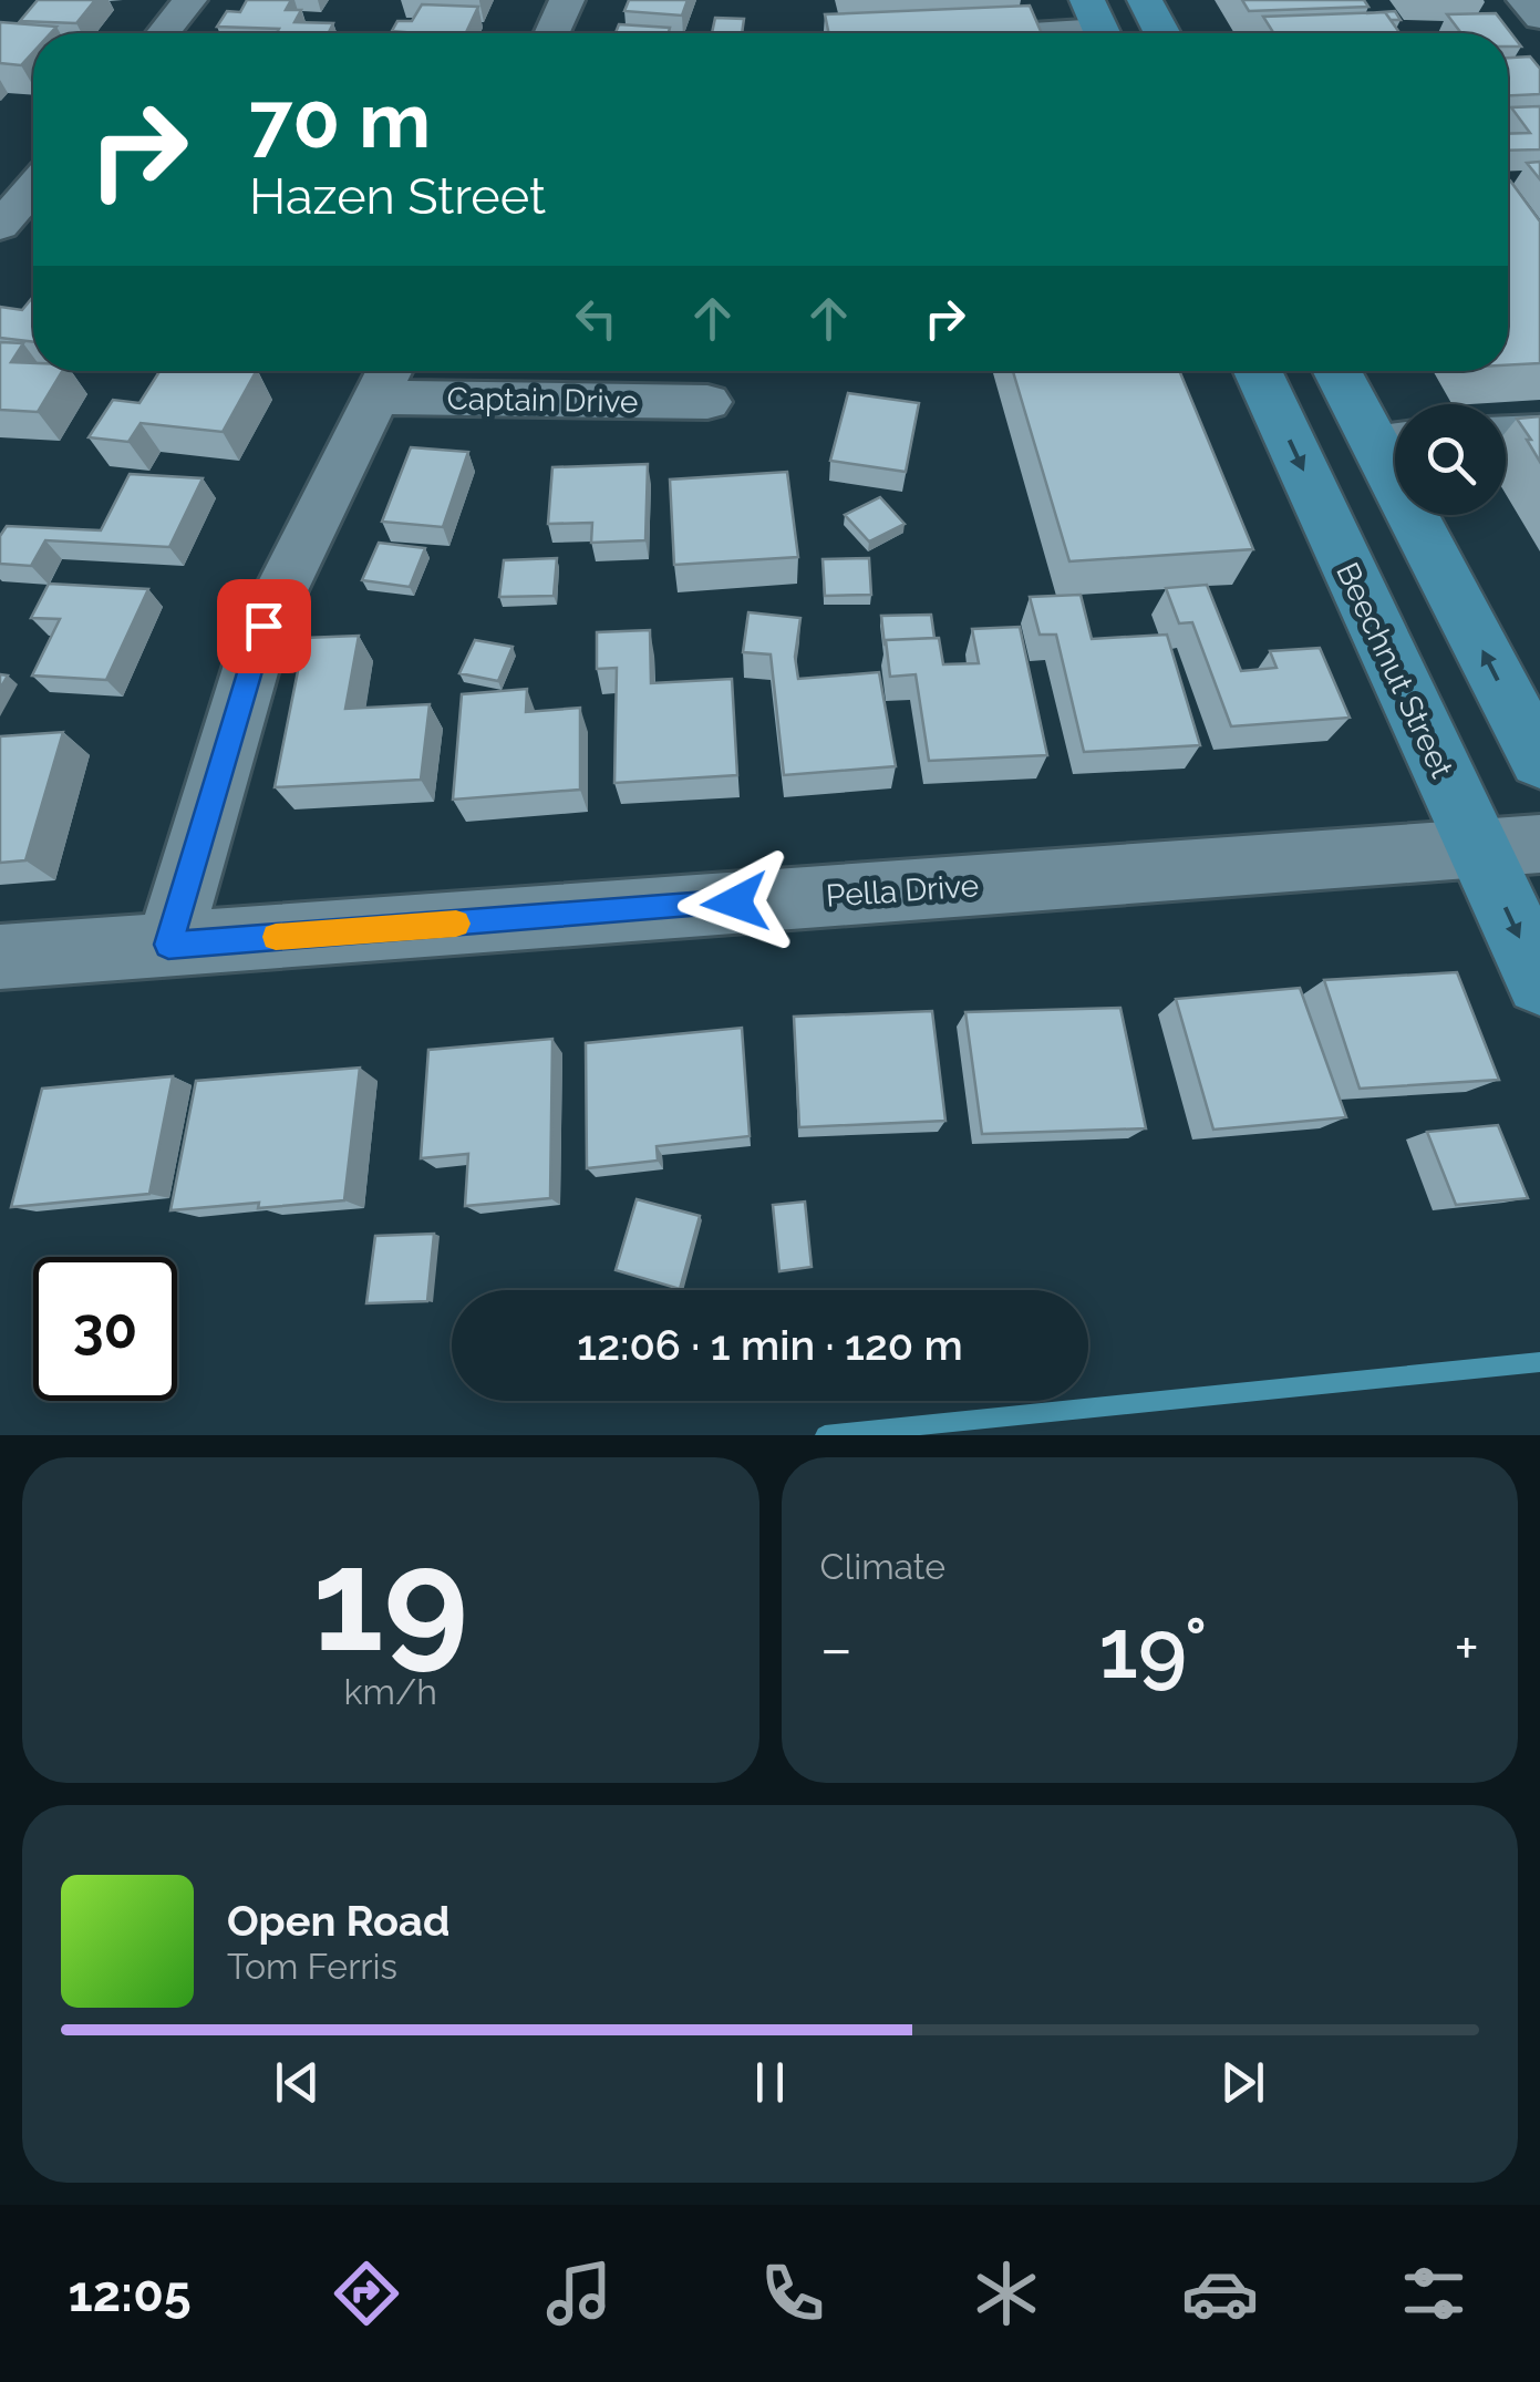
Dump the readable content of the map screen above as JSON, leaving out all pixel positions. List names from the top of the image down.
{
  "streets": {
    "main road": ["Beechnut Street"],
    "street": ["Captain Drive", "Pella Drive"]
  },
  "crossings": [
    ["Beechnut Street", "Pella Drive"]
  ],
  "page": {
    "turn": ["70 m", "Hazen Street"],
    "limit": "30",
    "trip": "12:06 · 1 min · 120 m",
    "tile": [
      ["19", "km/h"],
      "Climate"
    ],
    "heat": ["−", "19°", "+"],
    "song": ["Open Road", "Tom Ferris"],
    "tabs": "12:05"
  }
}
